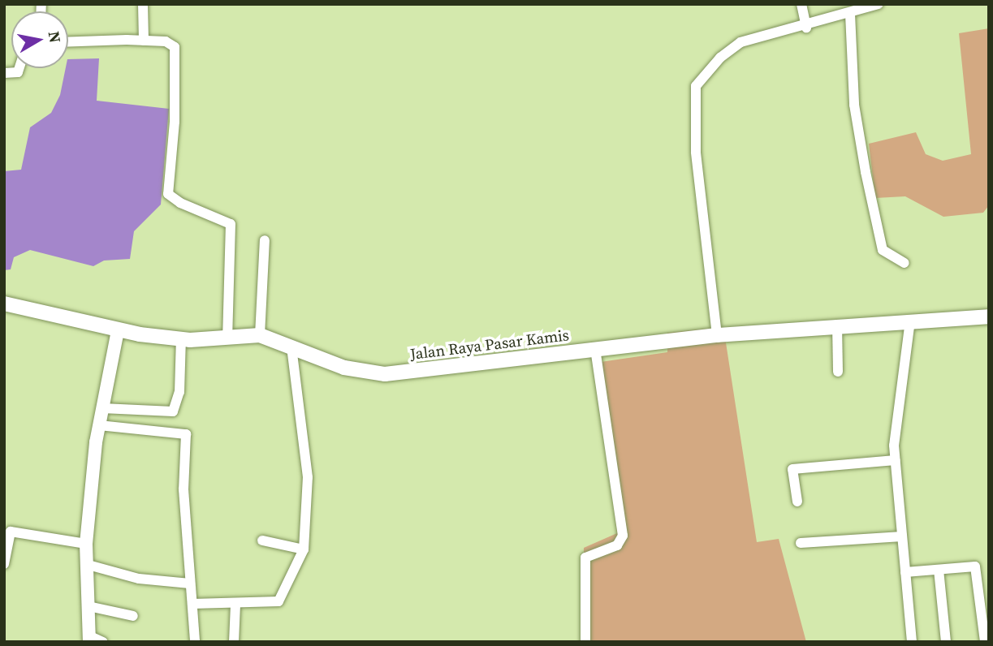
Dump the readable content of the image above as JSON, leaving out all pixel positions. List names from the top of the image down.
{
  "streets": {
    "main road": ["Jalan Raya Pasar Kamis"]
  },
  "north": "right"
}
